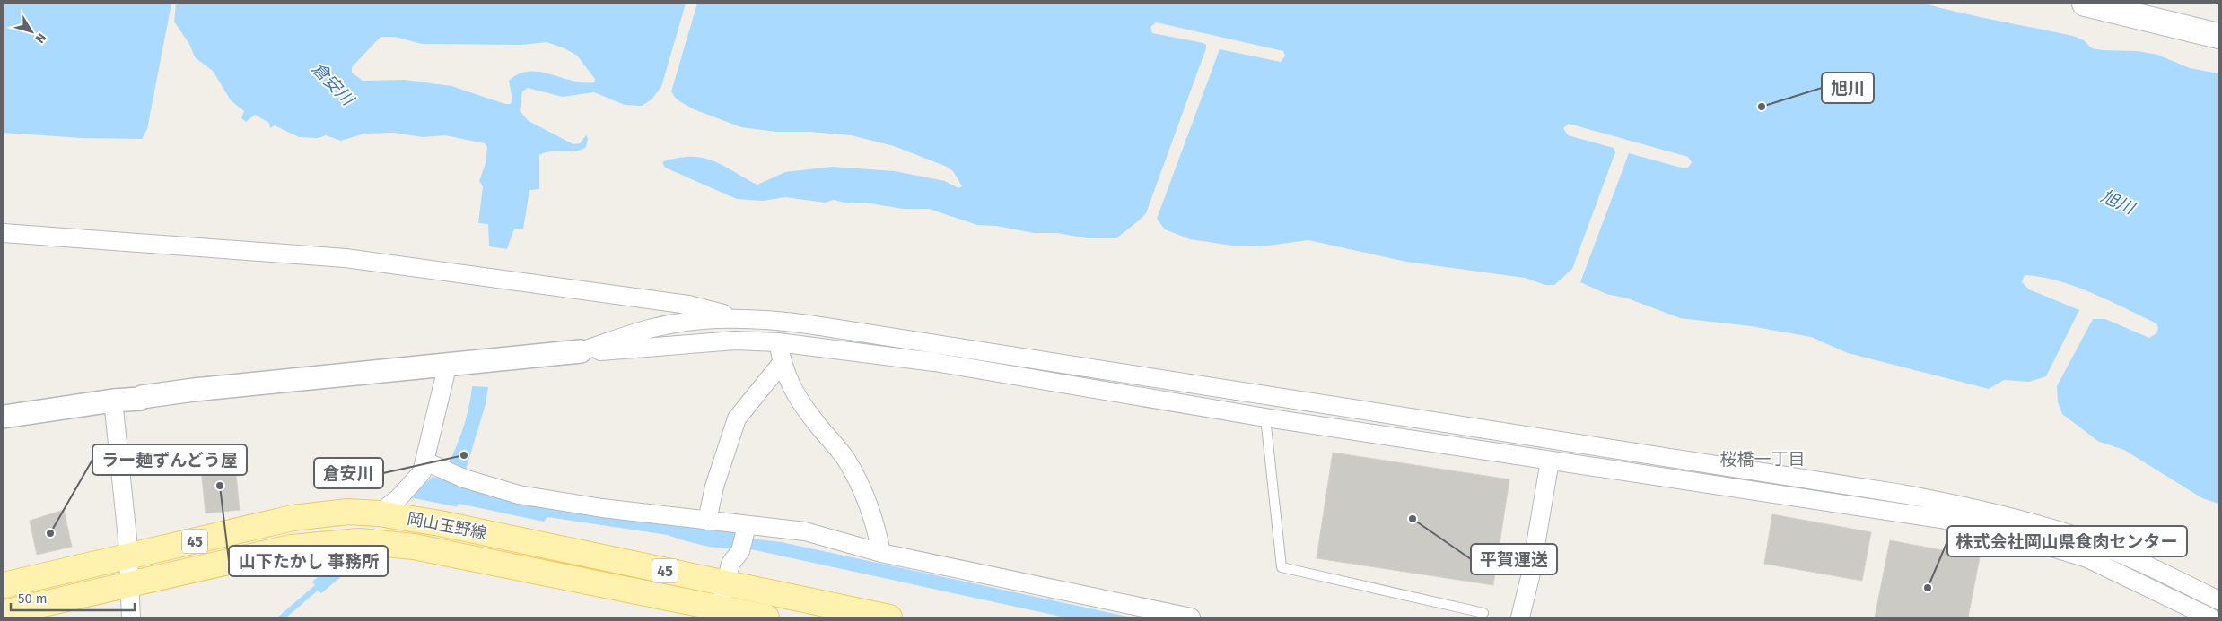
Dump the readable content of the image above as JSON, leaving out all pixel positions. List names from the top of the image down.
{
  "streets": {
    "main road": ["岡山玉野線", "45"]
  },
  "districts": ["桜橋一丁目"],
  "water": ["倉安川", "旭川"],
  "places": [
    "旭川",
    "倉安川",
    "山下たかし 事務所",
    "平賀運送",
    "ラー麺ずんどう屋",
    "株式会社岡山県食肉センター"
  ],
  "scale_bar": "50 m",
  "north": "bottom right"
}
